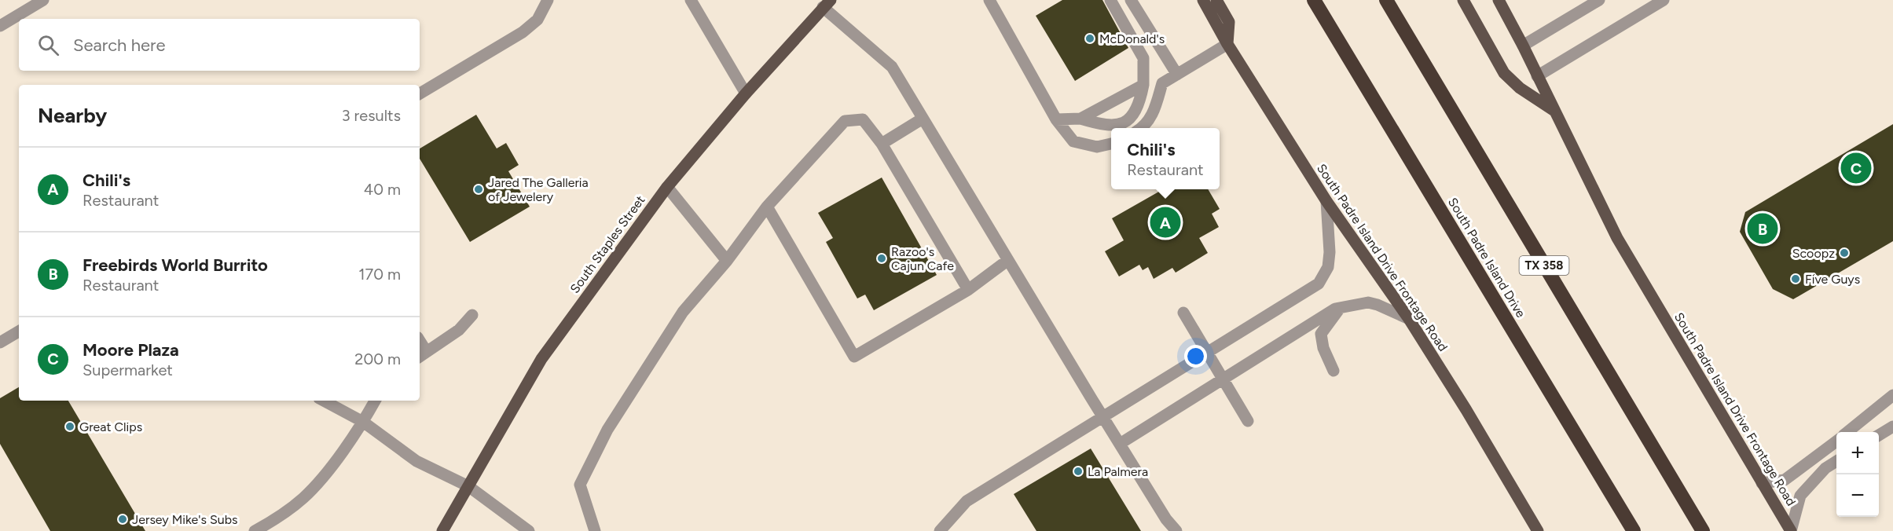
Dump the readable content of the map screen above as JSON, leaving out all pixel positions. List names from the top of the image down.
{
  "streets": {
    "highway": ["South Padre Island Drive", "TX 358"],
    "main road": ["South Staples Street", "South Padre Island Drive Frontage Road"]
  },
  "places": [
    "McDonald's",
    "Jared The Galleria of Jewelery",
    "Scoopz",
    "Razoo's Cajun Cafe",
    "Five Guys",
    "Great Clips",
    "La Palmera",
    "Jersey Mike's Subs"
  ],
  "page": {
    "search": "Search here",
    "heading": ["Nearby", "3 results"],
    "popup": ["Chili's", "Restaurant"],
    "list": [
      {
        "mark": "A",
        "name": "Chili's",
        "note": "Restaurant",
        "value": "40 m"
      },
      {
        "mark": "B",
        "name": "Freebirds World Burrito",
        "note": "Restaurant",
        "value": "170 m"
      },
      {
        "mark": "C",
        "name": "Moore Plaza",
        "note": "Supermarket",
        "value": "200 m"
      }
    ],
    "pins": ["C", "A", "B"],
    "map_buttons": ["+", "−"]
  }
}
